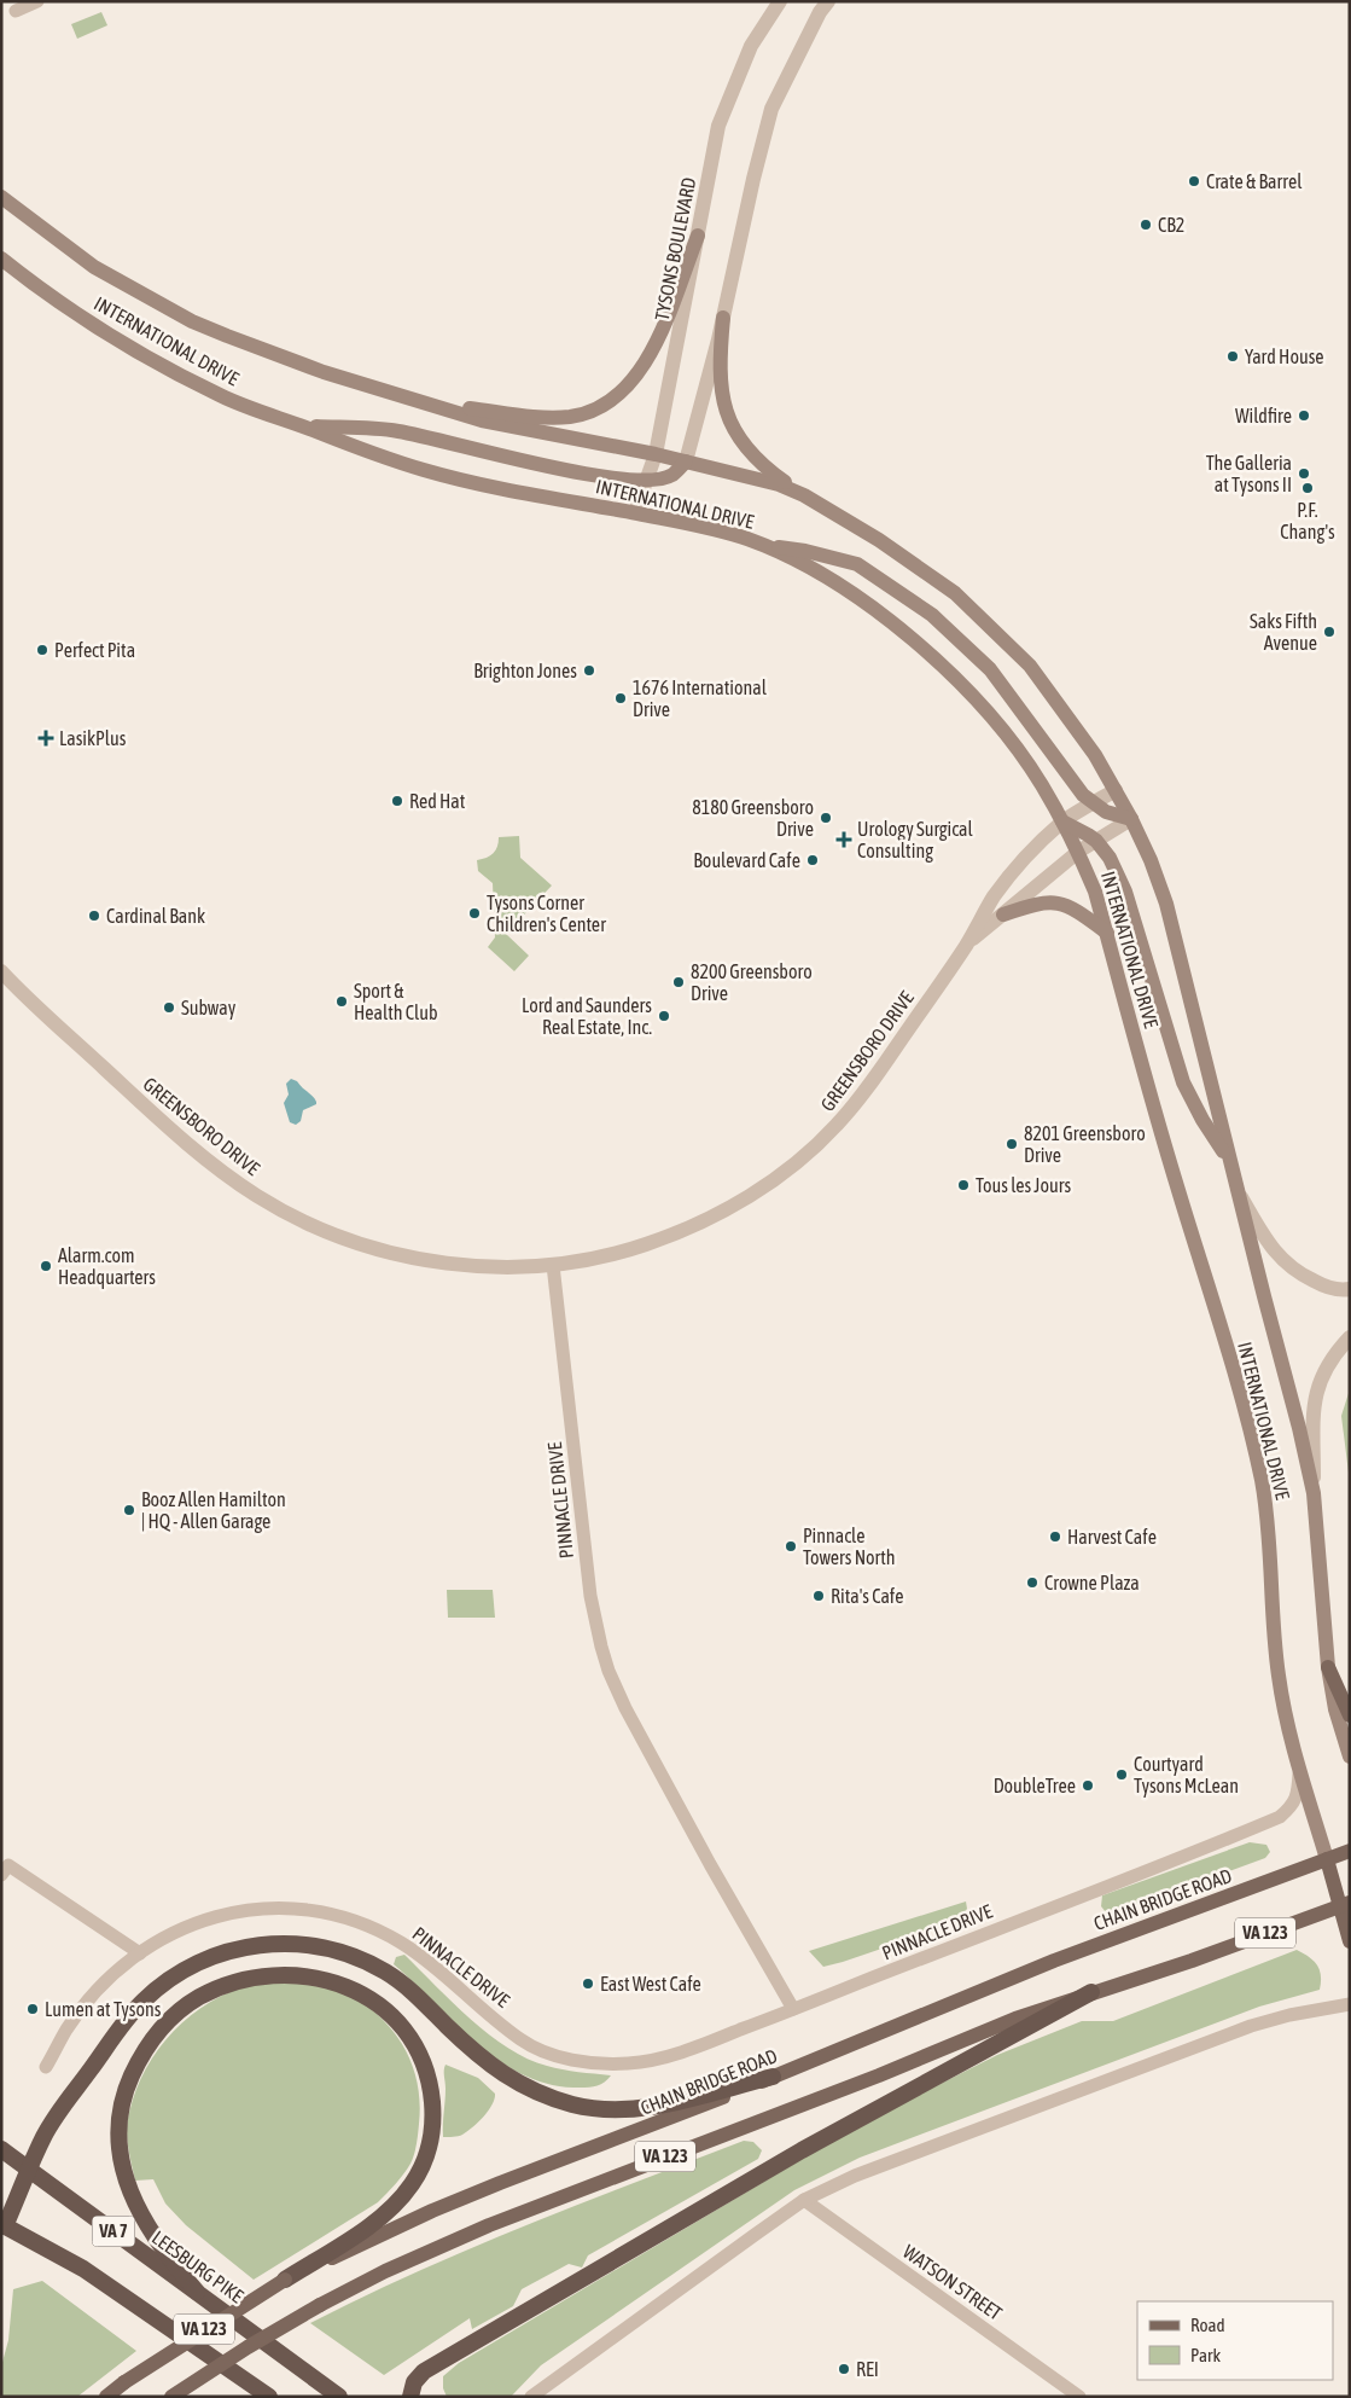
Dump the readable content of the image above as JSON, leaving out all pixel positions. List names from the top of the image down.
{
  "streets": {
    "highway": ["VA 7", "LEESBURG PIKE"],
    "main road": ["INTERNATIONAL DRIVE", "CHAIN BRIDGE ROAD", "VA 123"],
    "street": [
      "TYSONS BOULEVARD",
      "GREENSBORO DRIVE",
      "PINNACLE DRIVE",
      "WATSON STREET"
    ]
  },
  "crossings": [
    ["TYSONS BOULEVARD", "INTERNATIONAL DRIVE"],
    ["INTERNATIONAL DRIVE", "GREENSBORO DRIVE"],
    ["INTERNATIONAL DRIVE", "PINNACLE DRIVE"],
    ["INTERNATIONAL DRIVE", "CHAIN BRIDGE ROAD"],
    ["INTERNATIONAL DRIVE", "VA 123"],
    ["GREENSBORO DRIVE", "PINNACLE DRIVE"]
  ],
  "places": {
    "other": [
      "Crate & Barrel",
      "CB2",
      "Yard House",
      "Wildfire",
      "The Galleria at Tysons II",
      "P.F. Chang's",
      "Saks Fifth Avenue",
      "Perfect Pita",
      "Brighton Jones",
      "1676 International Drive",
      "Red Hat",
      "8180 Greensboro Drive",
      "Boulevard Cafe",
      "Tysons Corner Children's Center",
      "Cardinal Bank",
      "8200 Greensboro Drive",
      "Sport & Health Club",
      "Subway",
      "Lord and Saunders Real Estate, Inc.",
      "8201 Greensboro Drive",
      "Tous les Jours",
      "Alarm.com Headquarters",
      "Booz Allen Hamilton | HQ - Allen Garage",
      "Harvest Cafe",
      "Pinnacle Towers North",
      "Crowne Plaza",
      "Rita's Cafe",
      "Courtyard Tysons McLean",
      "DoubleTree",
      "East West Cafe",
      "Lumen at Tysons",
      "REI"
    ],
    "health": ["LasikPlus", "Urology Surgical Consulting"]
  },
  "legend": ["Road", "Park"]
}
